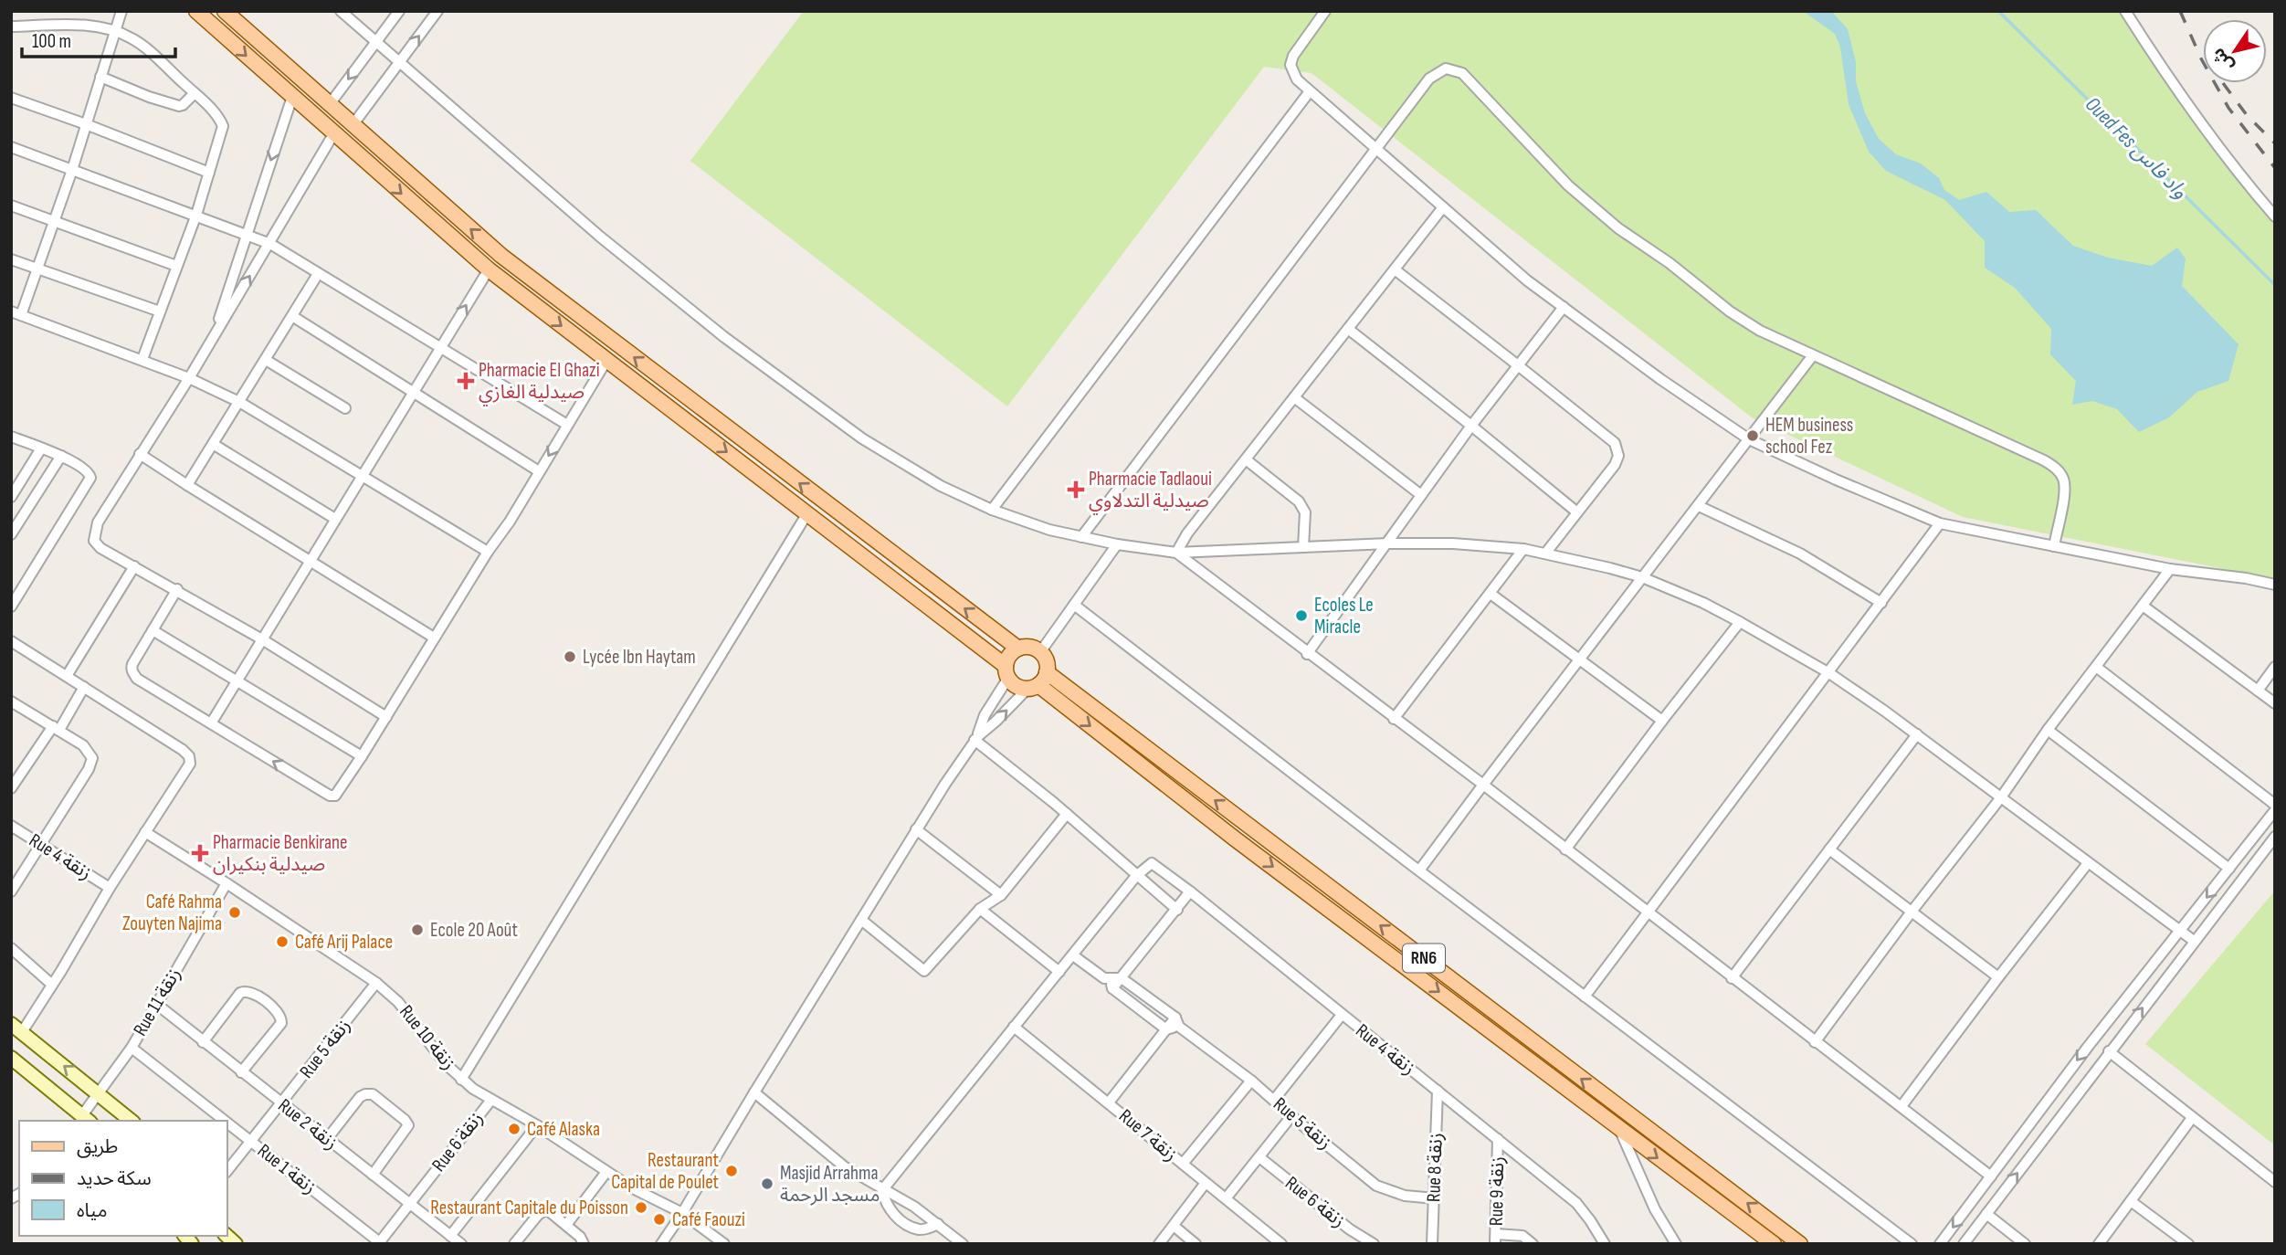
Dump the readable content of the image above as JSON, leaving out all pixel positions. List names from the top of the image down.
{
  "streets": {
    "main road": ["RN6"],
    "street": [
      "Rue 4 زنقة",
      "Rue 11 زنقة",
      "Rue 10 زنقة",
      "Rue 5 زنقة",
      "Rue 2 زنقة",
      "Rue 7 زنقة",
      "Rue 6 زنقة",
      "Rue 8 زنقة",
      "Rue 1 زنقة",
      "Rue 9 زنقة"
    ]
  },
  "crossings": [
    ["Rue 4 زنقة", "Rue 8 زنقة"],
    ["Rue 4 زنقة", "Rue 9 زنقة"],
    ["Rue 11 زنقة", "Rue 10 زنقة"],
    ["Rue 11 زنقة", "Rue 2 زنقة"],
    ["Rue 11 زنقة", "Rue 1 زنقة"],
    ["Rue 10 زنقة", "Rue 5 زنقة"],
    ["Rue 10 زنقة", "Rue 6 زنقة"],
    ["Rue 5 زنقة", "Rue 2 زنقة"],
    ["Rue 5 زنقة", "Rue 8 زنقة"],
    ["Rue 5 زنقة", "Rue 1 زنقة"],
    ["Rue 2 زنقة", "Rue 6 زنقة"],
    ["Rue 6 زنقة", "Rue 1 زنقة"]
  ],
  "water": ["Oued Fes واد فاس"],
  "places": {
    "health": ["Pharmacie El Ghazi صيدلية الغازي", "Pharmacie Tadlaoui صيدلية التدلاوي", "Pharmacie Benkirane صيدلية بنكيران"],
    "other": [
      "HEM business school Fez",
      "Ecoles Le Miracle",
      "Lycée Ibn Haytam",
      "Café Rahma Zouyten Najima",
      "Ecole 20 Août",
      "Café Arij Palace",
      "Café Alaska",
      "Restaurant Capital de Poulet",
      "Masjid Arrahma مسجد الرحمة",
      "Restaurant Capitale du Poisson",
      "Café Faouzi"
    ]
  },
  "legend": ["طريق", "سكة حديد", "مياه"],
  "scale_bar": "100 m",
  "north": "bottom left"
}
